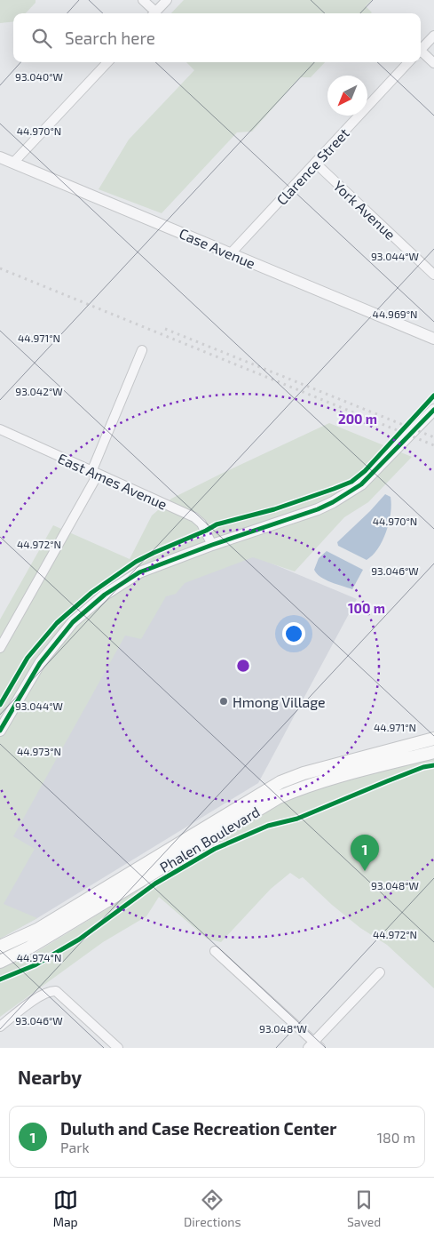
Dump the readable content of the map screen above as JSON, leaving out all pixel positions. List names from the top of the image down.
{
  "streets": {
    "main road": ["Phalen Boulevard"],
    "street": [
      "Clarence Street",
      "York Avenue",
      "Case Avenue",
      "East Ames Avenue"
    ]
  },
  "crossings": [
    ["Clarence Street", "York Avenue"],
    ["Clarence Street", "Case Avenue"]
  ],
  "places": ["Hmong Village"],
  "north": "bottom left",
  "page": {
    "search": "Search here",
    "pins": "1",
    "heading": "Nearby",
    "list": [
      {
        "mark": "1",
        "name": "Duluth and Case Recreation Center",
        "note": "Park",
        "value": "180 m"
      }
    ],
    "nav": ["Map", "Directions", "Saved"]
  },
  "coordinates": [
    "93.040°W",
    "44.970°N",
    "93.044°W",
    "44.969°N",
    "44.971°N",
    "93.042°W",
    "44.972°N",
    "93.046°W",
    "44.973°N",
    "93.048°W",
    "44.974°N"
  ],
  "rings": ["200 m", "100 m"]
}
